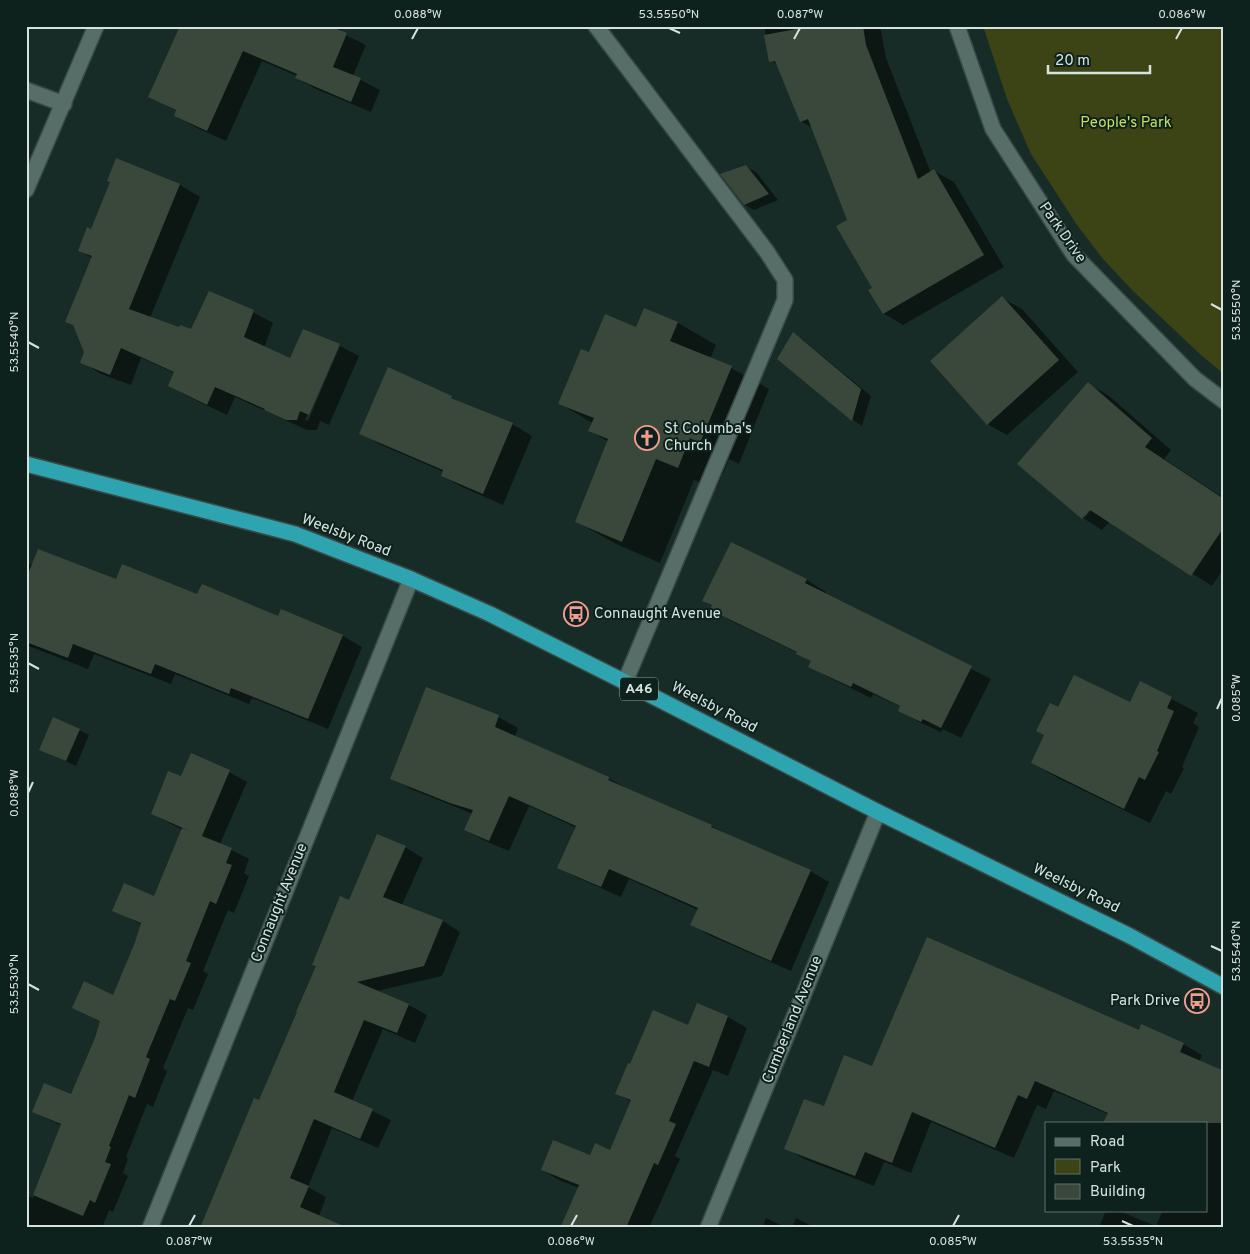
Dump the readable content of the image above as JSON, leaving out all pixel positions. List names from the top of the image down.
{
  "streets": {
    "highway": ["Weelsby Road", "A46"],
    "street": ["Park Drive", "Connaught Avenue", "Cumberland Avenue"]
  },
  "crossings": [
    ["Weelsby Road", "Connaught Avenue"],
    ["Weelsby Road", "Cumberland Avenue"]
  ],
  "parks": ["People's Park"],
  "places": {
    "church": ["St Columba's Church"],
    "bus stop": ["Connaught Avenue", "Park Drive"]
  },
  "legend": ["Road", "Park", "Building"],
  "scale_bar": "20 m",
  "coordinates": [
    "0.088°W",
    "53.5550°N",
    "0.087°W",
    "0.086°W",
    "53.5540°N",
    "53.5535°N",
    "0.085°W",
    "53.5530°N"
  ]
}
